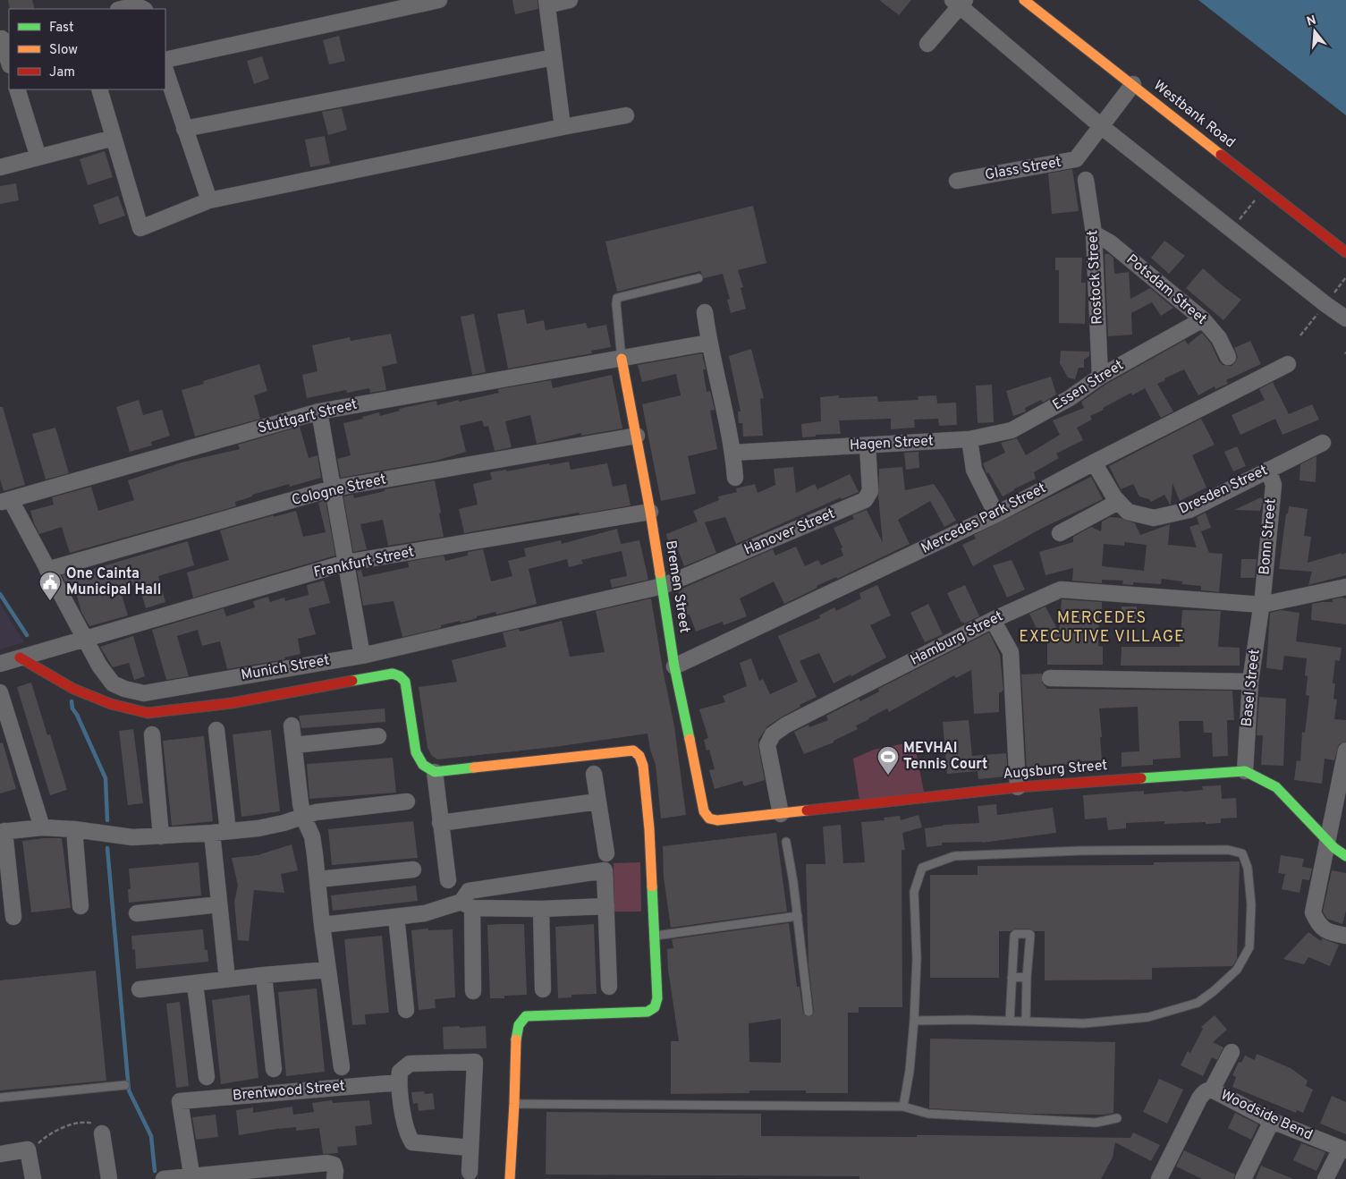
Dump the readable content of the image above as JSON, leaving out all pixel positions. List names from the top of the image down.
{
  "streets": {
    "street": [
      "Westbank Road",
      "Glass Street",
      "Rostock Street",
      "Potsdam Street",
      "Essen Street",
      "Stuttgart Street",
      "Hagen Street",
      "Cologne Street",
      "Dresden Street",
      "Mercedes Park Street",
      "Hanover Street",
      "Bonn Street",
      "Frankfurt Street",
      "Bremen Street",
      "Hamburg Street",
      "Munich Street",
      "Basel Street",
      "Augsburg Street",
      "Brentwood Street",
      "Woodside Bend"
    ]
  },
  "crossings": [
    ["Westbank Road", "Glass Street"],
    ["Rostock Street", "Potsdam Street"],
    ["Rostock Street", "Essen Street"],
    ["Potsdam Street", "Essen Street"],
    ["Essen Street", "Hagen Street"],
    ["Stuttgart Street", "Bremen Street"],
    ["Stuttgart Street", "Munich Street"],
    ["Hagen Street", "Hanover Street"],
    ["Cologne Street", "Bremen Street"],
    ["Cologne Street", "Munich Street"],
    ["Dresden Street", "Mercedes Park Street"],
    ["Dresden Street", "Bonn Street"],
    ["Mercedes Park Street", "Bremen Street"],
    ["Hanover Street", "Bremen Street"],
    ["Hanover Street", "Munich Street"],
    ["Bonn Street", "Hamburg Street"],
    ["Bonn Street", "Basel Street"],
    ["Frankfurt Street", "Bremen Street"],
    ["Frankfurt Street", "Munich Street"],
    ["Bremen Street", "Munich Street"],
    ["Bremen Street", "Augsburg Street"],
    ["Hamburg Street", "Basel Street"],
    ["Hamburg Street", "Augsburg Street"],
    ["Basel Street", "Augsburg Street"]
  ],
  "districts": ["MERCEDES EXECUTIVE VILLAGE"],
  "places": {
    "public building": ["One Cainta Municipal Hall"],
    "sports": ["MEVHAI Tennis Court"]
  },
  "legend": ["Fast", "Slow", "Jam"],
  "north": "top"
}
